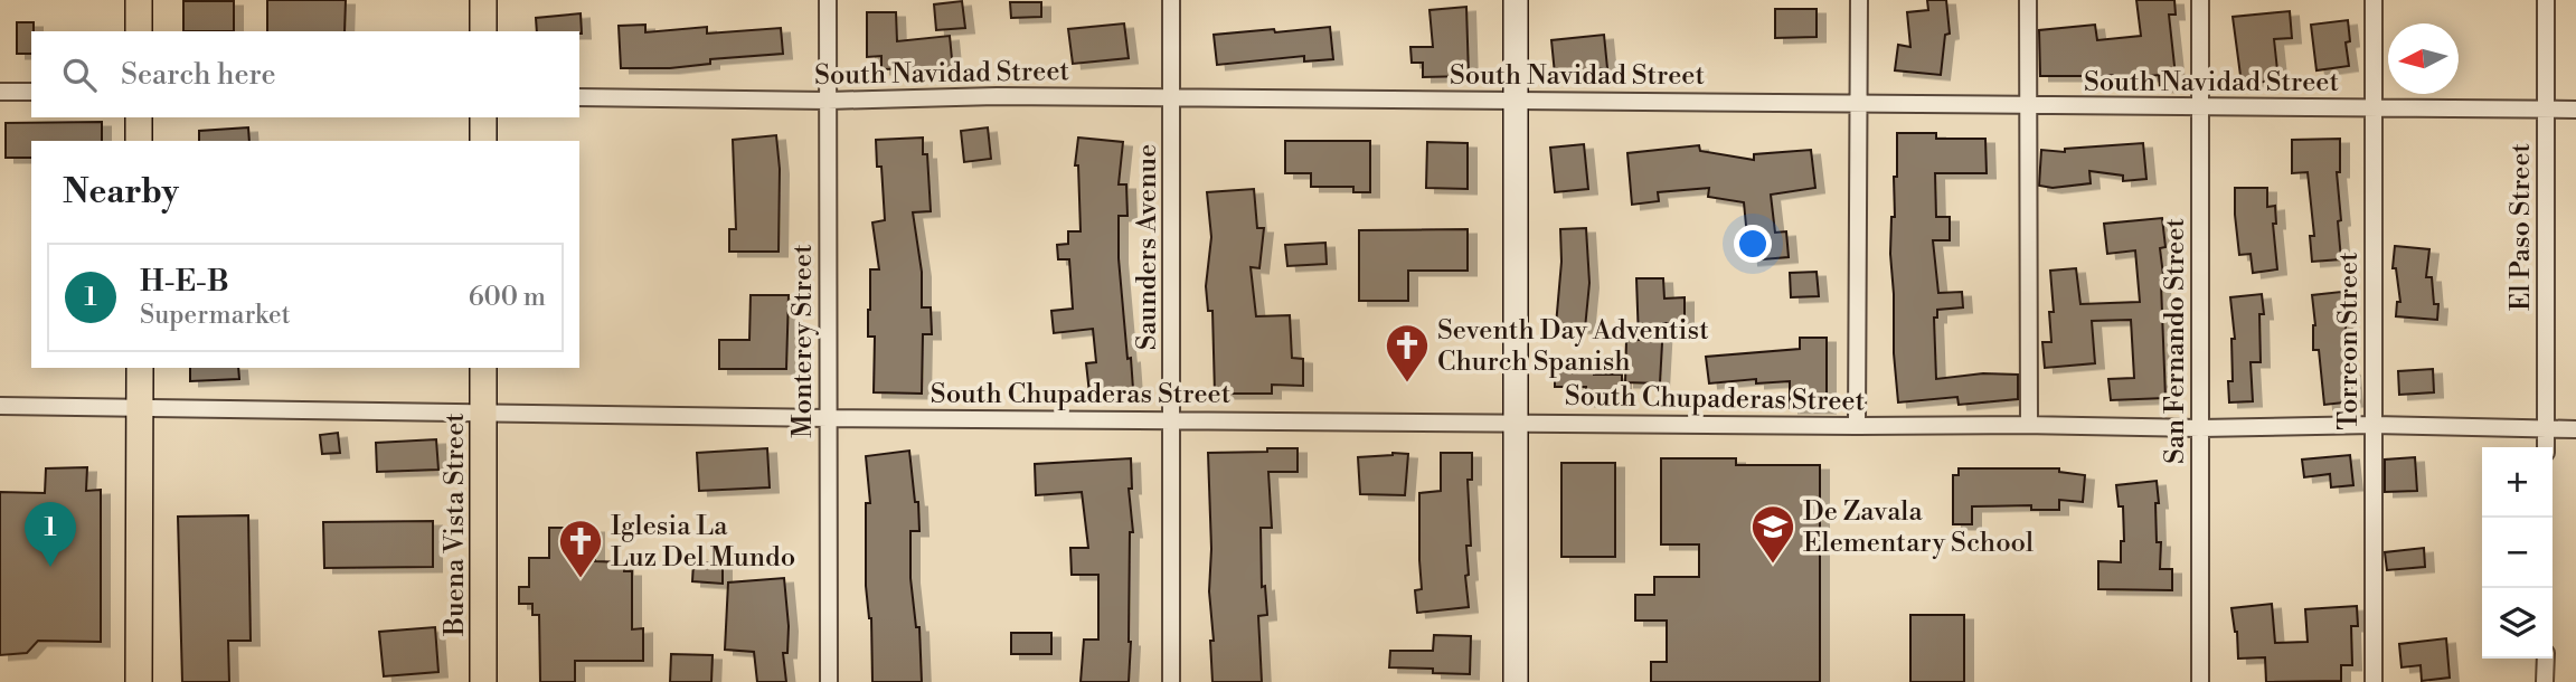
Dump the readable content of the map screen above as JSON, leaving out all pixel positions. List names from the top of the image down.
{
  "streets": {
    "main road": ["Buena Vista Street"],
    "street": [
      "South Navidad Street",
      "El Paso Street",
      "Saunders Avenue",
      "Monterey Street",
      "San Fernando Street",
      "Torreon Street",
      "South Chupaderas Street"
    ]
  },
  "crossings": [
    ["South Navidad Street", "El Paso Street"],
    ["South Navidad Street", "Saunders Avenue"],
    ["South Navidad Street", "Monterey Street"],
    ["South Navidad Street", "San Fernando Street"],
    ["South Navidad Street", "Torreon Street"],
    ["El Paso Street", "South Chupaderas Street"],
    ["Saunders Avenue", "South Chupaderas Street"],
    ["Monterey Street", "South Chupaderas Street"],
    ["San Fernando Street", "South Chupaderas Street"],
    ["Torreon Street", "South Chupaderas Street"],
    ["South Chupaderas Street", "Buena Vista Street"]
  ],
  "places": {
    "church": ["Seventh Day Adventist Church Spanish", "Iglesia La Luz Del Mundo"],
    "school or university": ["De Zavala Elementary School"]
  },
  "north": "left",
  "page": {
    "search": "Search here",
    "heading": "Nearby",
    "list": [
      {
        "mark": "1",
        "name": "H-E-B",
        "note": "Supermarket",
        "value": "600 m"
      }
    ],
    "map_buttons": ["+", "−"],
    "pins": "1"
  }
}
